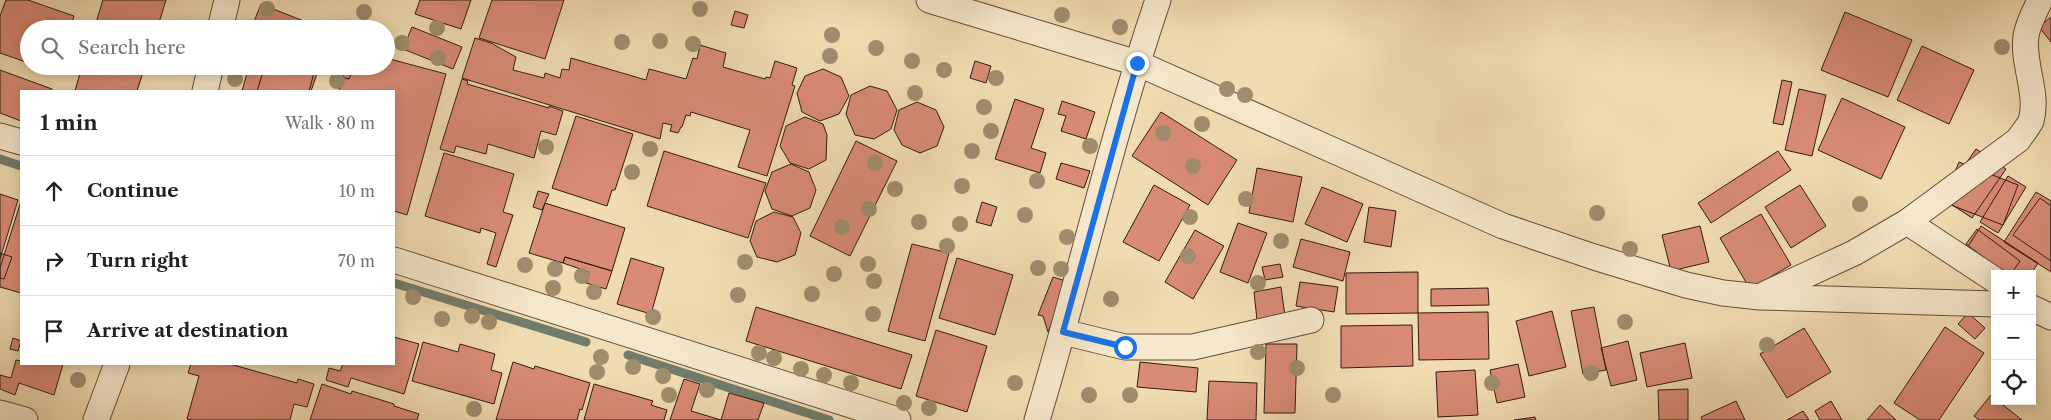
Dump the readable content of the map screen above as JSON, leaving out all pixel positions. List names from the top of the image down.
{
  "page": {
    "search": "Search here",
    "heading": ["1 min", "Walk · 80 m"],
    "list": [
      ["Continue", "10 m"],
      ["Turn right", "70 m"],
      "Arrive at destination"
    ],
    "map_buttons": ["+", "−"]
  }
}
